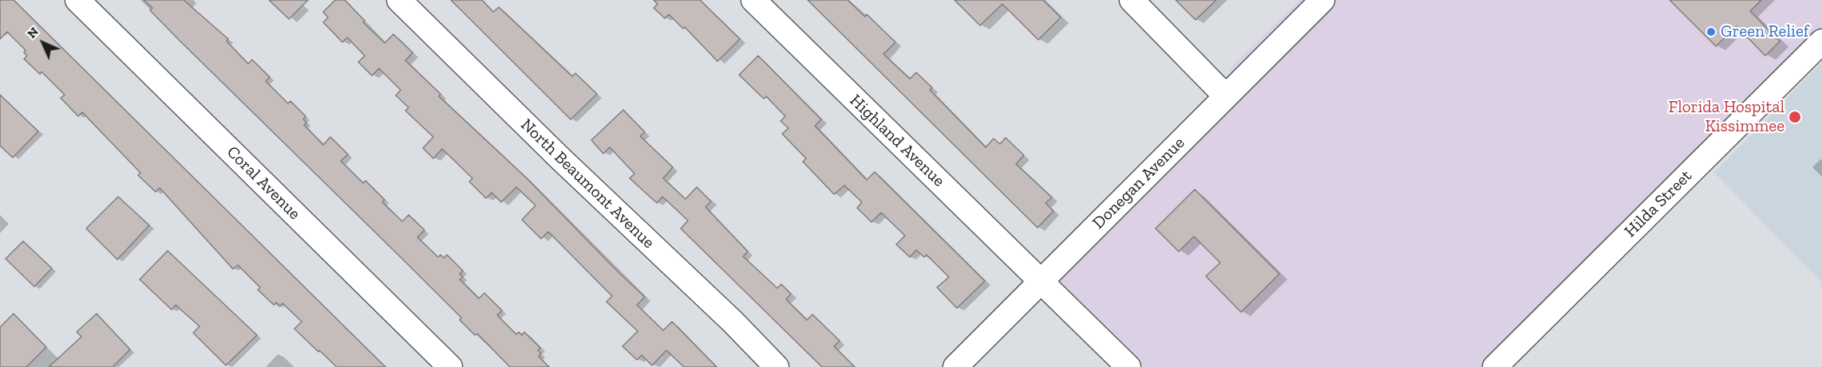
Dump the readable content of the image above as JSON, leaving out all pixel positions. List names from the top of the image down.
{
  "streets": {
    "street": [
      "Highland Avenue",
      "Coral Avenue",
      "Donegan Avenue",
      "North Beaumont Avenue",
      "Hilda Street"
    ]
  },
  "crossings": [
    ["Highland Avenue", "Donegan Avenue"]
  ],
  "places": ["Green Relief", "Florida Hospital Kissimmee"],
  "north": "top left"
}
